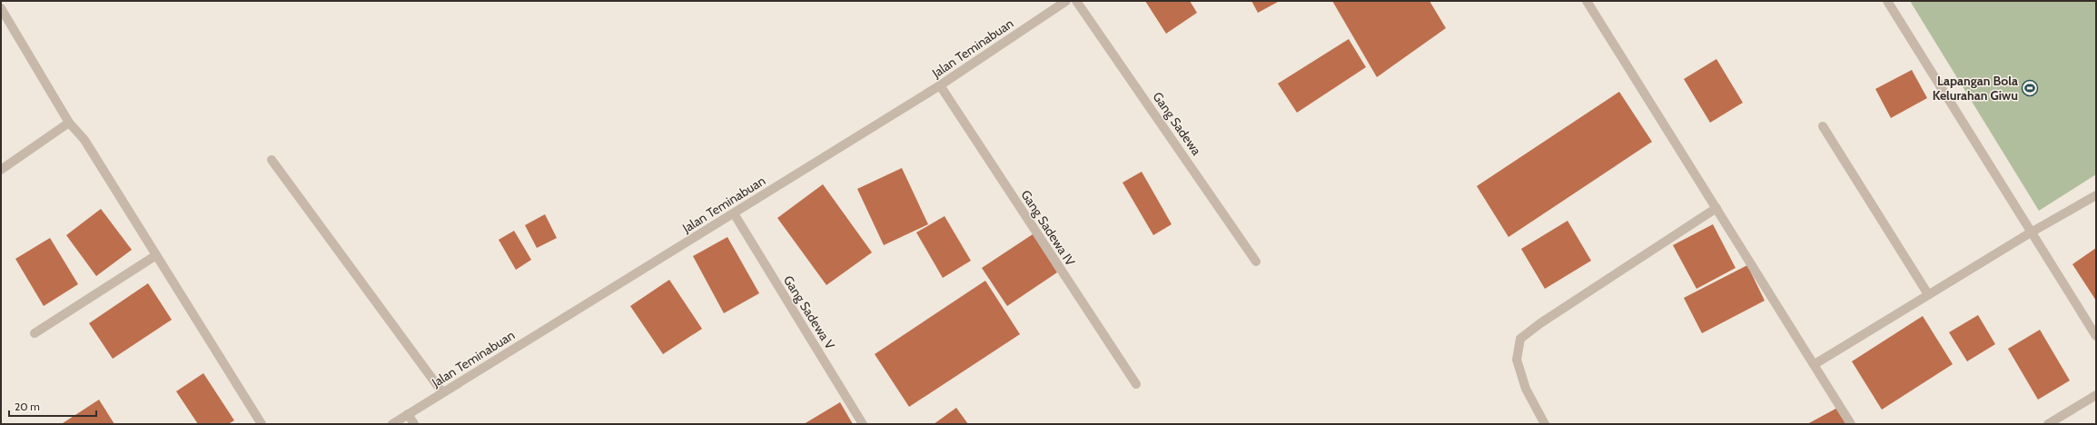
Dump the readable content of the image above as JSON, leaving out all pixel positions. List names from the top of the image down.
{
  "streets": {
    "street": [
      "Jalan Teminabuan",
      "Gang Sadewa",
      "Gang Sadewa IV",
      "Gang Sadewa V"
    ]
  },
  "crossings": [
    ["Jalan Teminabuan", "Gang Sadewa IV"],
    ["Jalan Teminabuan", "Gang Sadewa V"]
  ],
  "places": {
    "sports": ["Lapangan Bola Kelurahan Giwu"]
  },
  "scale_bar": "20 m"
}
